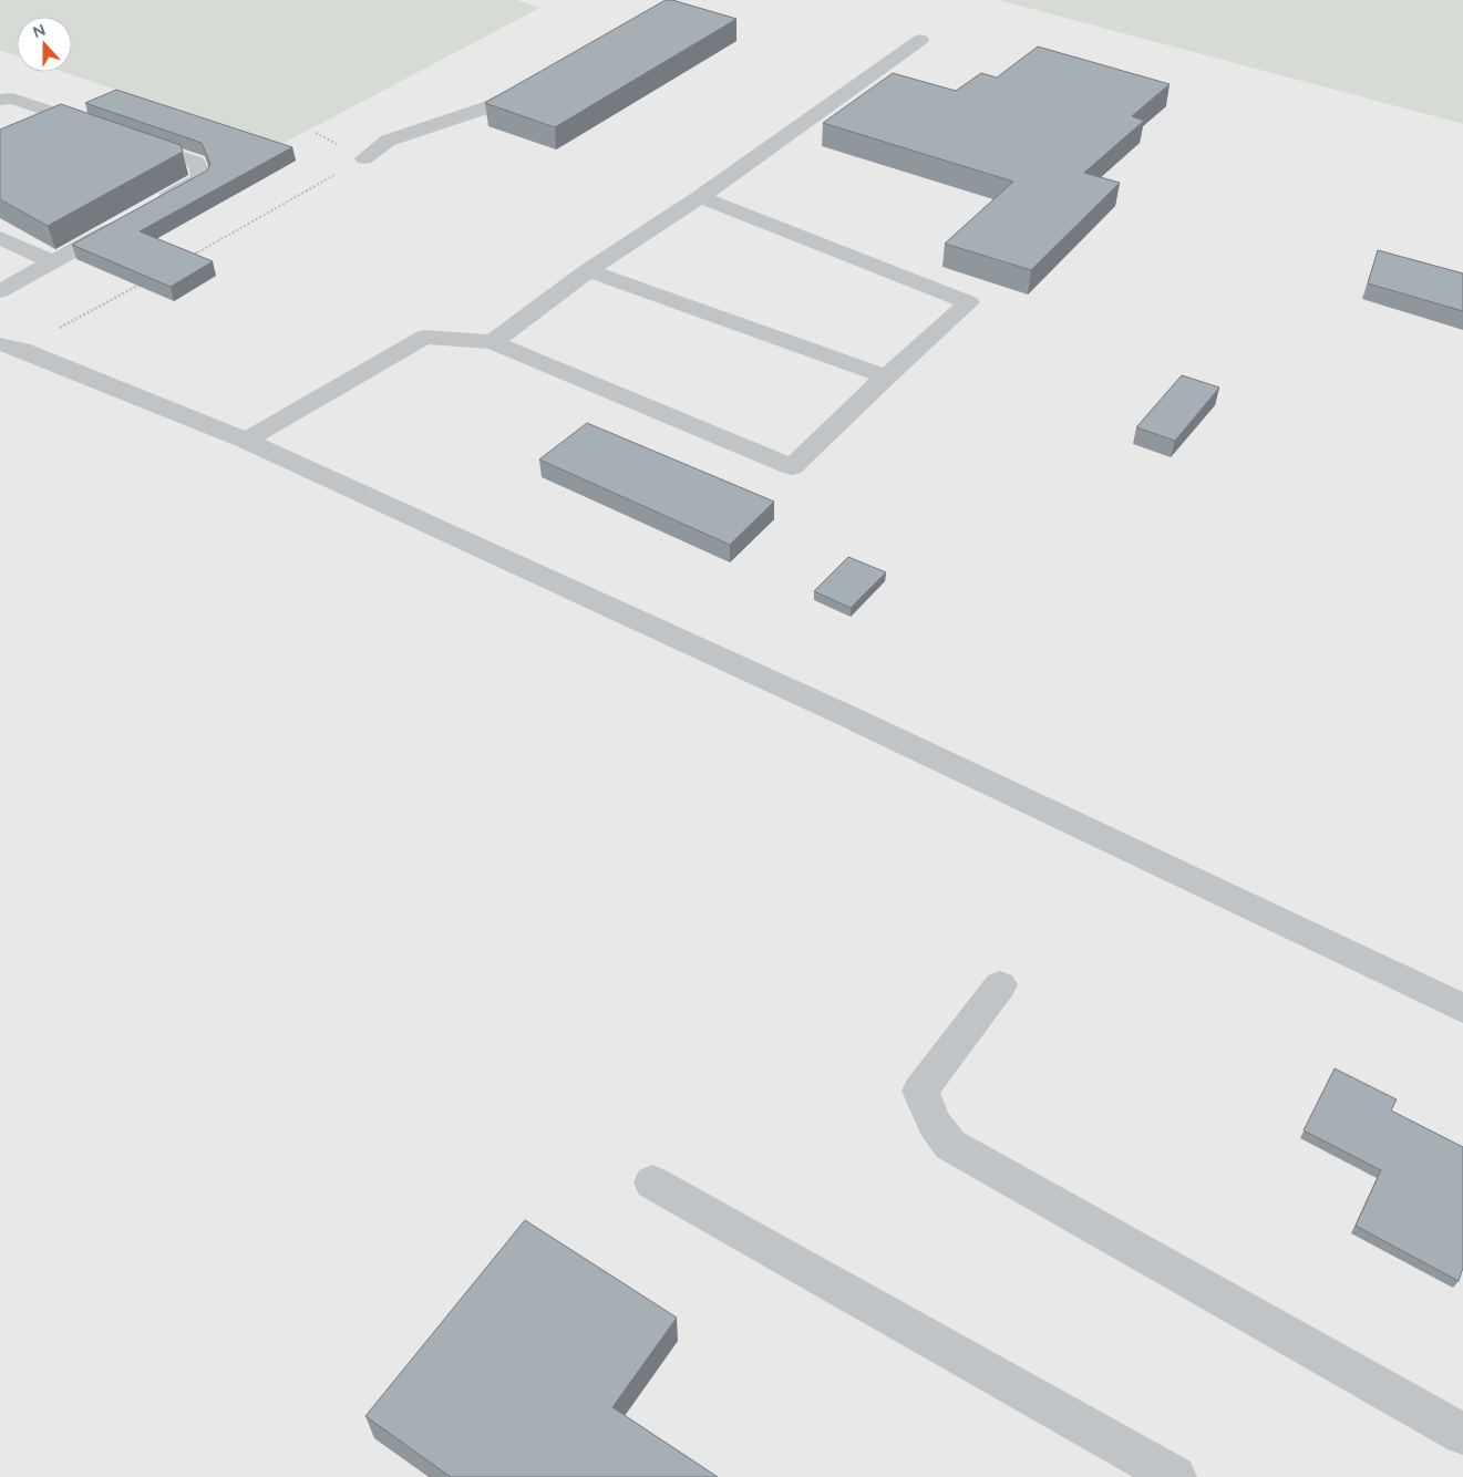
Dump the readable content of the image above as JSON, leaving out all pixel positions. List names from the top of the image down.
{
  "north": "top"
}
